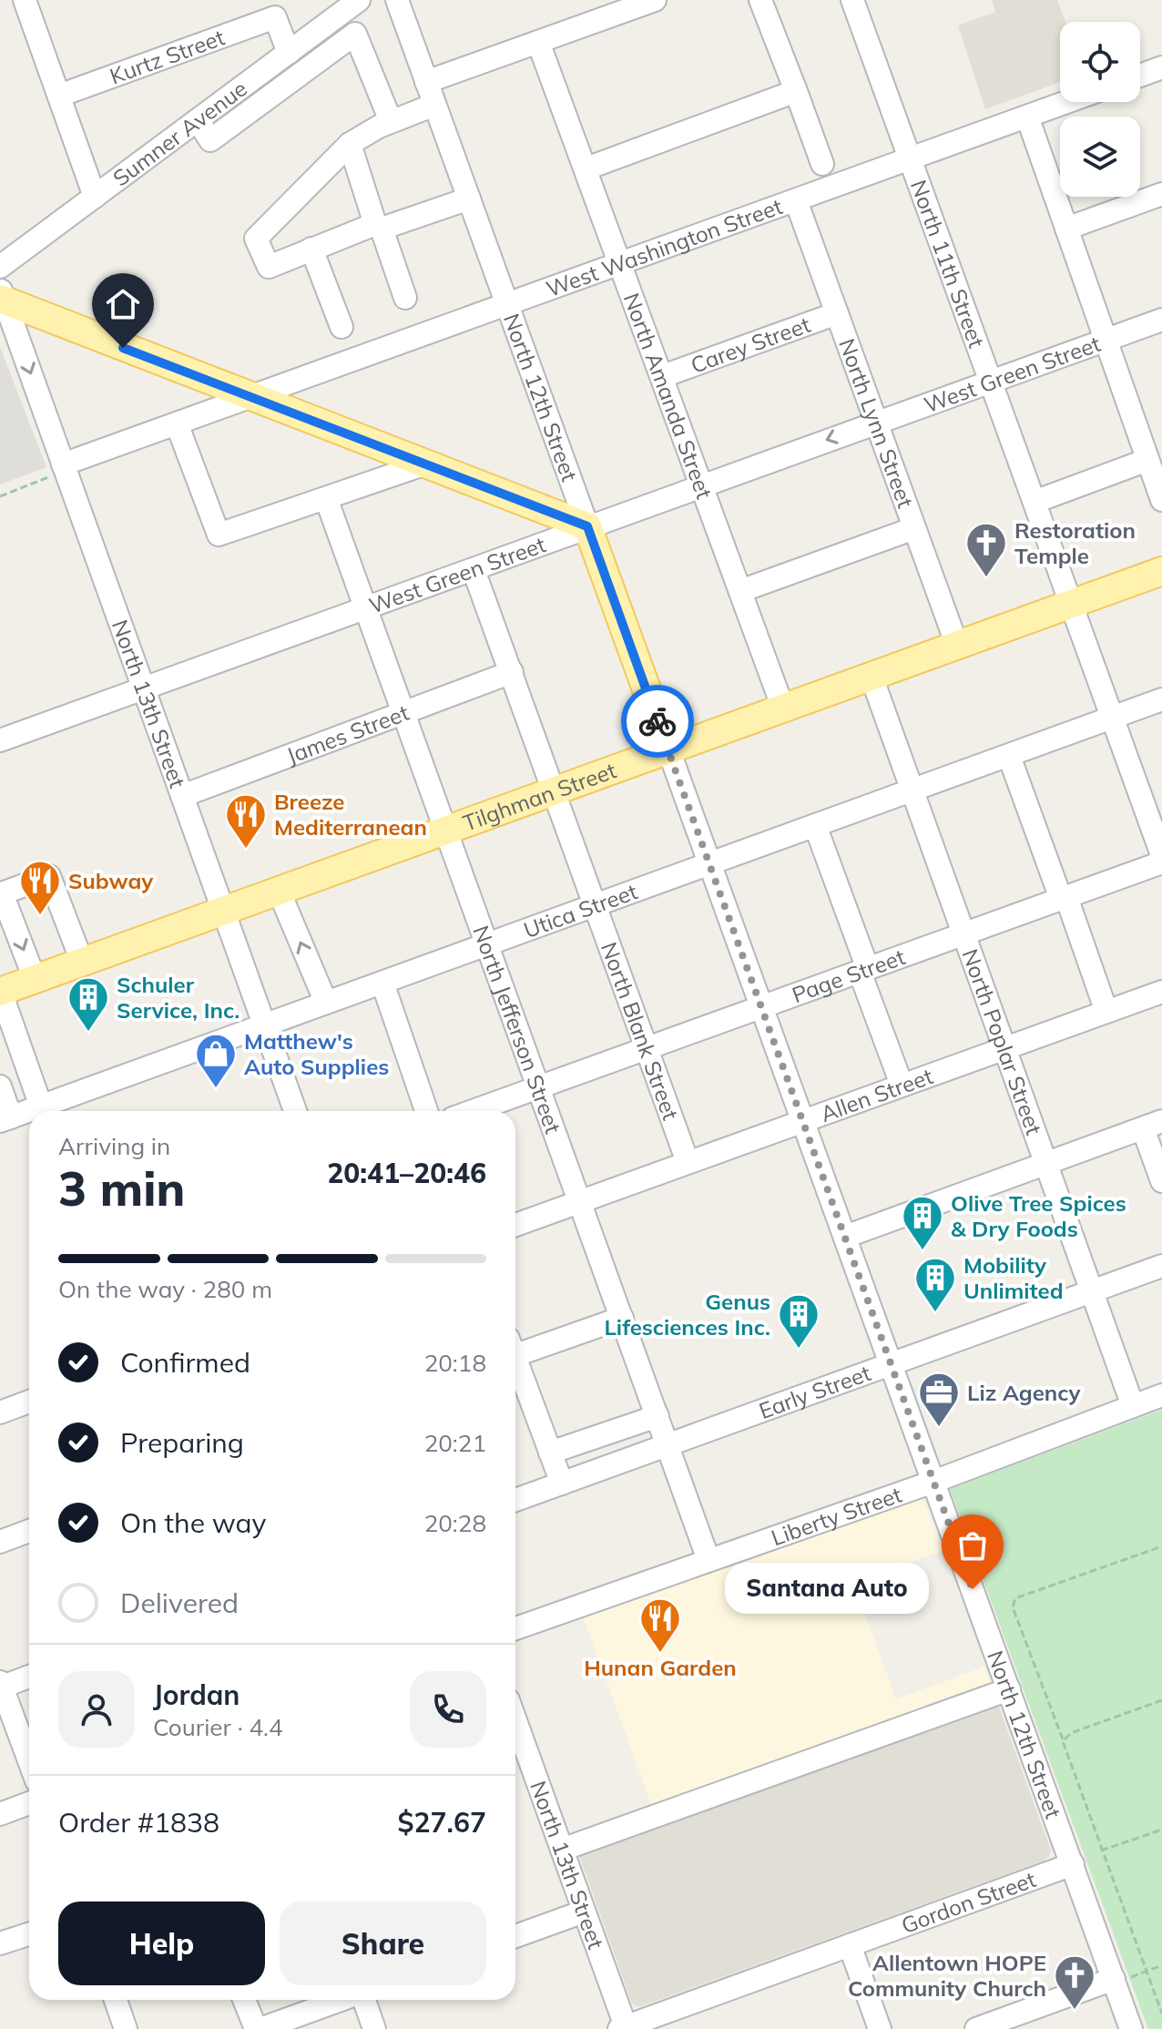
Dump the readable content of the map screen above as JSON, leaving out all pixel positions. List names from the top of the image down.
{
  "streets": {
    "main road": ["North 12th Street", "Tilghman Street"],
    "street": [
      "Kurtz Street",
      "Sumner Avenue",
      "West Washington Street",
      "North 11th Street",
      "Carey Street",
      "West Green Street",
      "North Amanda Street",
      "North Lynn Street",
      "North 13th Street",
      "James Street",
      "Utica Street",
      "Page Street",
      "North Jefferson Street",
      "North Blank Street",
      "North Poplar Street",
      "Allen Street",
      "Early Street",
      "Liberty Street",
      "Gordon Street"
    ]
  },
  "crossings": [
    ["Kurtz Street", "Sumner Avenue"],
    ["West Washington Street", "North 11th Street"],
    ["West Washington Street", "North Amanda Street"],
    ["West Washington Street", "North 12th Street"],
    ["West Washington Street", "North Lynn Street"],
    ["West Washington Street", "North 13th Street"],
    ["North 11th Street", "West Green Street"],
    ["North 11th Street", "Tilghman Street"],
    ["North 11th Street", "Utica Street"],
    ["Carey Street", "North Amanda Street"],
    ["Carey Street", "North Lynn Street"],
    ["West Green Street", "North Amanda Street"],
    ["West Green Street", "North 12th Street"],
    ["West Green Street", "North Lynn Street"],
    ["West Green Street", "North 13th Street"],
    ["West Green Street", "North Jefferson Street"],
    ["West Green Street", "North Blank Street"],
    ["North Amanda Street", "Tilghman Street"],
    ["North 12th Street", "Tilghman Street"],
    ["North 12th Street", "Utica Street"],
    ["North 12th Street", "Page Street"],
    ["North 12th Street", "Allen Street"],
    ["North 12th Street", "Early Street"],
    ["North 12th Street", "Liberty Street"],
    ["North 12th Street", "Gordon Street"],
    ["North Lynn Street", "Tilghman Street"],
    ["North 13th Street", "James Street"],
    ["North 13th Street", "Tilghman Street"],
    ["North 13th Street", "Utica Street"],
    ["North 13th Street", "Gordon Street"],
    ["James Street", "North Jefferson Street"],
    ["James Street", "North Blank Street"],
    ["Tilghman Street", "North Jefferson Street"],
    ["Tilghman Street", "North Blank Street"],
    ["Tilghman Street", "North Poplar Street"],
    ["Utica Street", "North Jefferson Street"],
    ["Utica Street", "North Blank Street"],
    ["Utica Street", "North Poplar Street"],
    ["Page Street", "North Jefferson Street"],
    ["Page Street", "North Blank Street"],
    ["Page Street", "North Poplar Street"],
    ["North Jefferson Street", "Allen Street"],
    ["North Jefferson Street", "Early Street"],
    ["North Jefferson Street", "Liberty Street"],
    ["North Blank Street", "Allen Street"],
    ["North Poplar Street", "Allen Street"],
    ["North Poplar Street", "Early Street"],
    ["North Poplar Street", "Liberty Street"]
  ],
  "places": {
    "church": ["Restoration Temple", "Allentown HOPE Community Church"],
    "restaurant": ["Breeze Mediterranean", "Subway", "Hunan Garden"],
    "building": [
      "Schuler Service, Inc.",
      "Olive Tree Spices & Dry Foods",
      "Mobility Unlimited",
      "Genus Lifesciences Inc."
    ],
    "shop": ["Matthew's Auto Supplies"],
    "office": ["Liz Agency"],
    "other": ["Santana Auto"]
  },
  "page": {
    "heading": ["3 min", "Arriving in", "20:41–20:46"],
    "panel": [
      "Jordan",
      "Courier · 4.4",
      "Order #1838",
      "$27.67"
    ],
    "bar": "On the way · 280 m",
    "list": [
      ["Confirmed", "20:18"],
      ["Preparing", "20:21"],
      ["On the way", "20:28"],
      "Delivered"
    ],
    "bubble": "Santana Auto",
    "buttons": ["Help", "Share"]
  }
}
